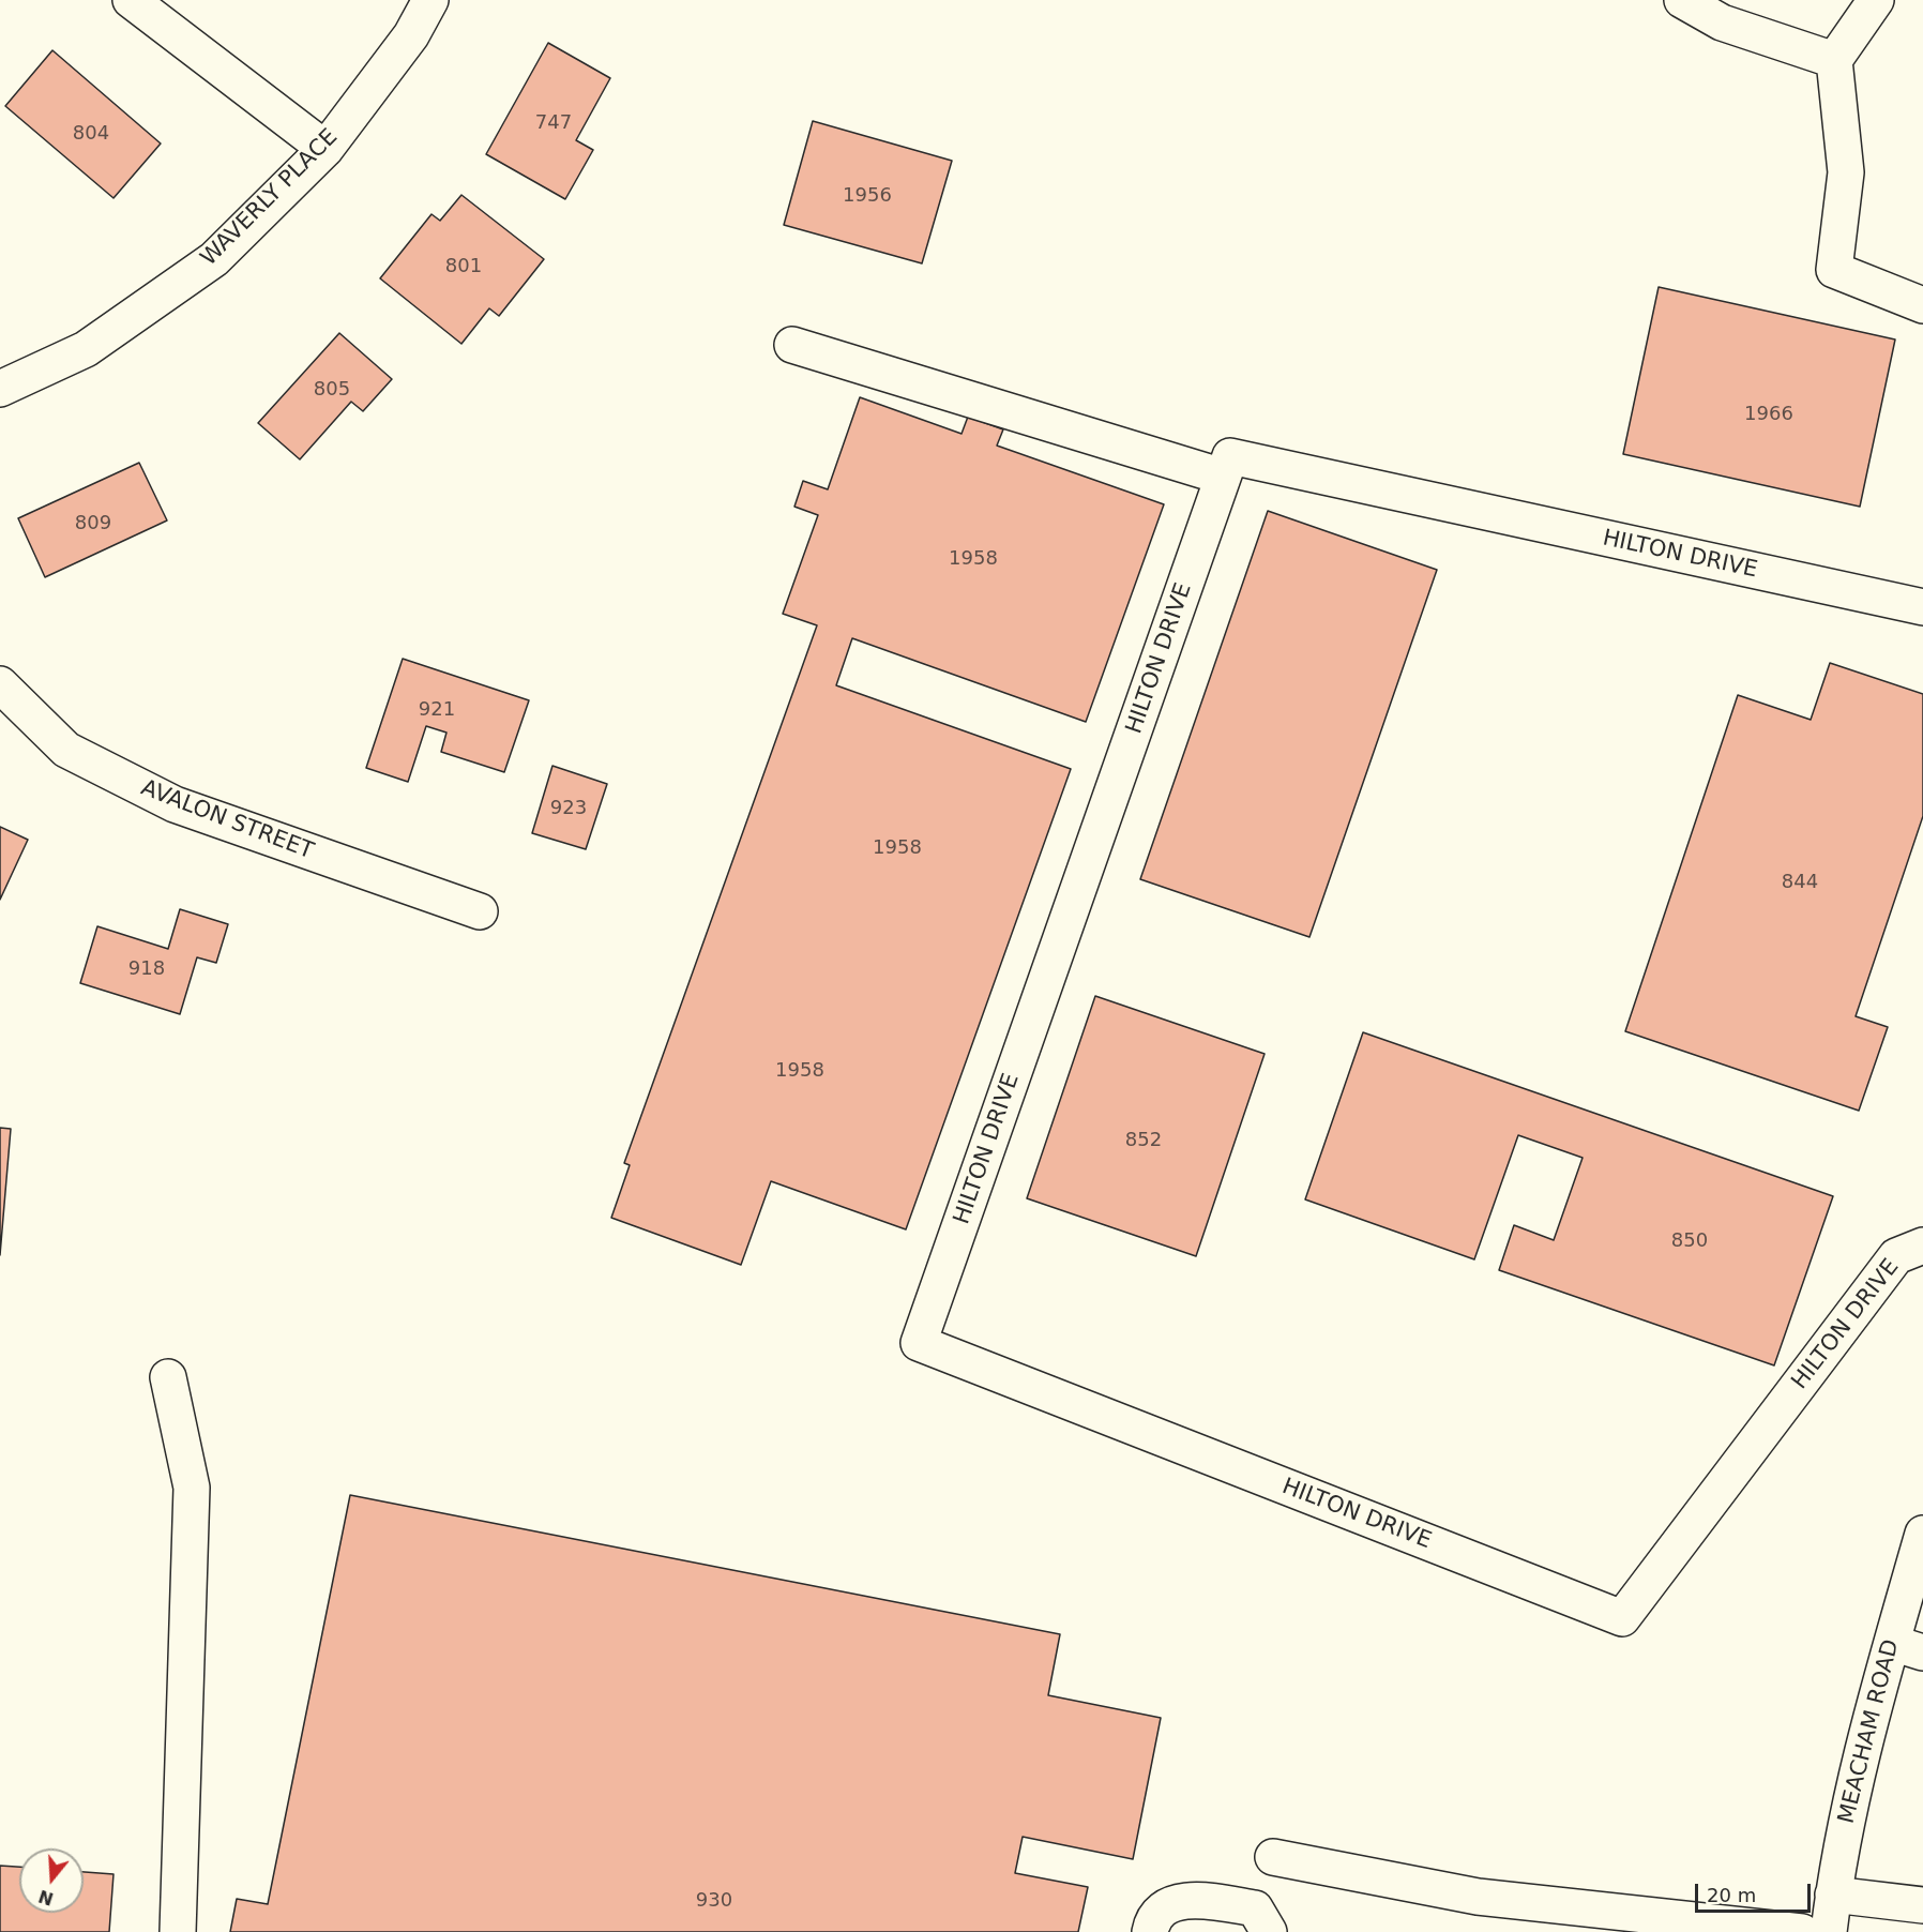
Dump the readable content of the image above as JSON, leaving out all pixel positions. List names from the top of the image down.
{
  "streets": {
    "street": [
      "WAVERLY PLACE",
      "HILTON DRIVE",
      "AVALON STREET",
      "MEACHAM ROAD"
    ]
  },
  "house_numbers": [
    "747",
    "804",
    "1956",
    "801",
    "805",
    "1966",
    "809",
    "1958",
    "921",
    "923",
    "1958",
    "844",
    "918",
    "1958",
    "852",
    "850",
    "930"
  ],
  "scale_bar": "20 m",
  "north": "bottom"
}
